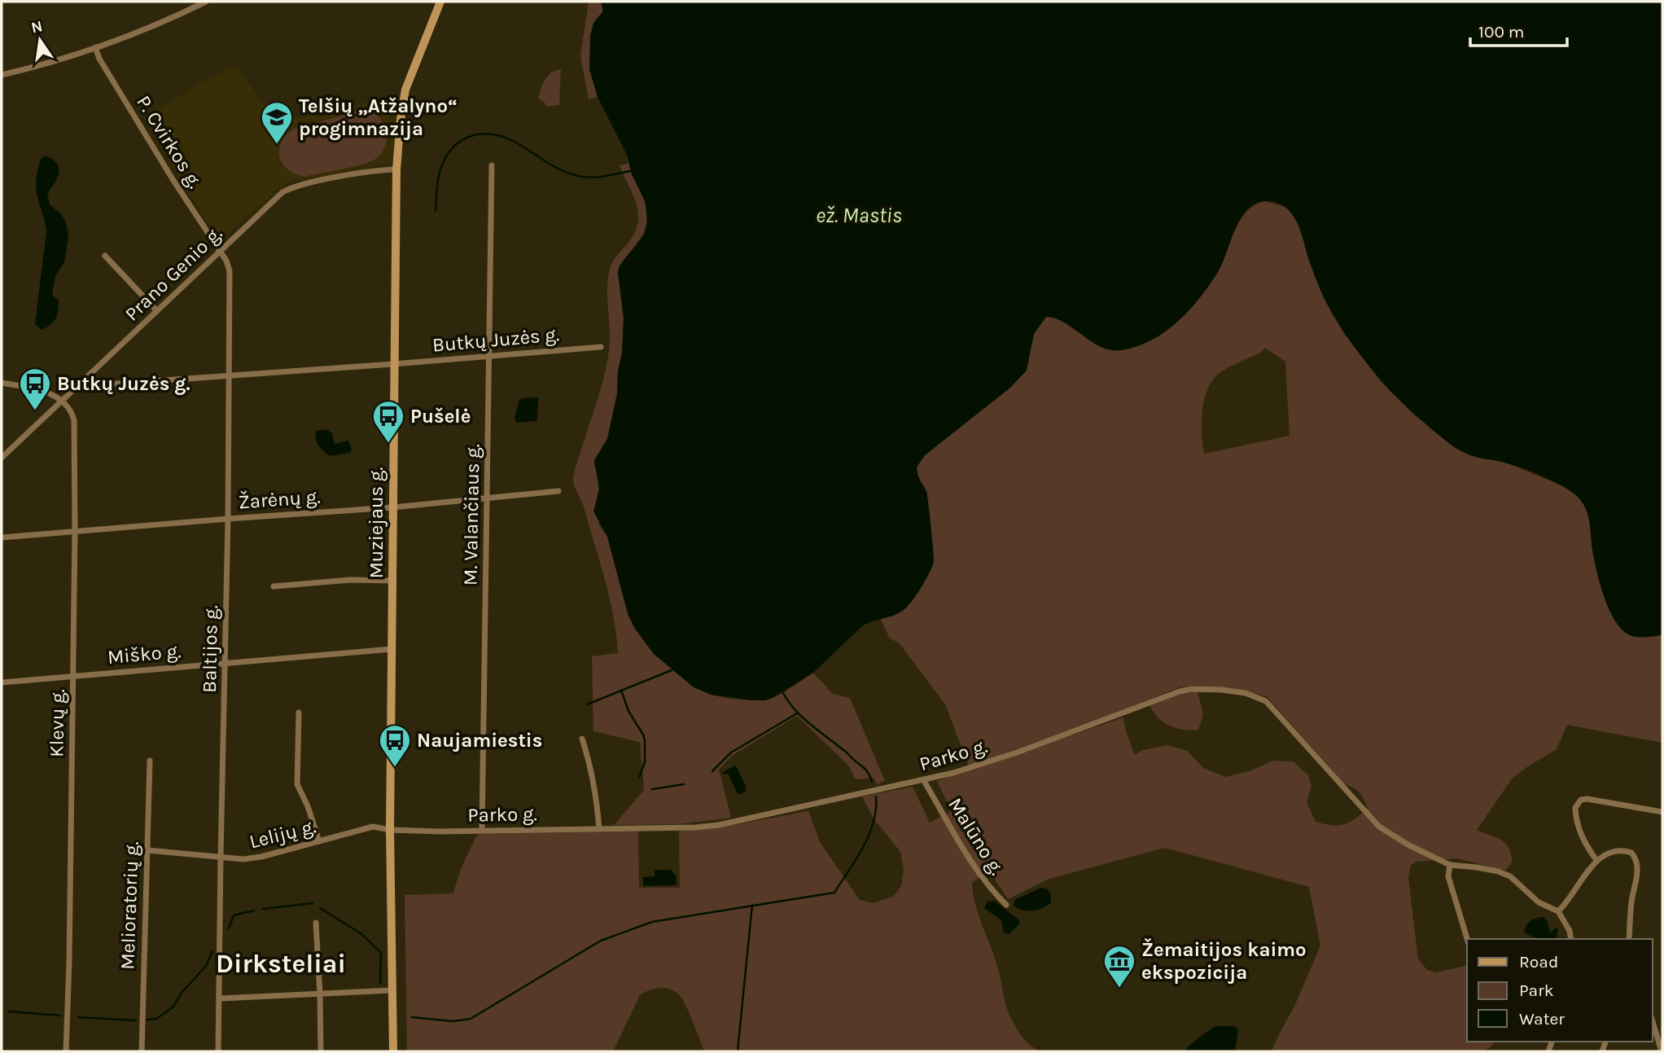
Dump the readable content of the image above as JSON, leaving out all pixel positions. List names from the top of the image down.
{
  "streets": {
    "main road": ["Muziejaus g."],
    "street": [
      "P. Cvirkos g.",
      "Prano Genio g.",
      "Butkų Juzės g.",
      "Žarėnų g.",
      "M. Valančiaus g.",
      "Baltijos g.",
      "Miško g.",
      "Klevų g.",
      "Parko g.",
      "Lelijų g.",
      "Malūno g.",
      "Melioratorių g."
    ]
  },
  "crossings": [
    ["P. Cvirkos g.", "Prano Genio g."],
    ["P. Cvirkos g.", "Baltijos g."],
    ["Prano Genio g.", "Butkų Juzės g."],
    ["Prano Genio g.", "Muziejaus g."],
    ["Prano Genio g.", "Baltijos g."],
    ["Prano Genio g.", "Klevų g."],
    ["Butkų Juzės g.", "M. Valančiaus g."],
    ["Butkų Juzės g.", "Muziejaus g."],
    ["Butkų Juzės g.", "Baltijos g."],
    ["Žarėnų g.", "M. Valančiaus g."],
    ["Žarėnų g.", "Muziejaus g."],
    ["Žarėnų g.", "Baltijos g."],
    ["Žarėnų g.", "Klevų g."],
    ["M. Valančiaus g.", "Parko g."],
    ["Muziejaus g.", "Miško g."],
    ["Muziejaus g.", "Parko g."],
    ["Muziejaus g.", "Lelijų g."],
    ["Baltijos g.", "Miško g."],
    ["Baltijos g.", "Lelijų g."],
    ["Miško g.", "Klevų g."],
    ["Parko g.", "Lelijų g."],
    ["Parko g.", "Malūno g."],
    ["Lelijų g.", "Melioratorių g."]
  ],
  "districts": ["Dirksteliai"],
  "water": ["ež. Mastis"],
  "places": {
    "school or university": ["Telšių „Atžalyno“ progimnazija"],
    "bus stop": ["Butkų Juzės g.", "Pušelė", "Naujamiestis"],
    "museum": ["Žemaitijos kaimo ekspozicija"]
  },
  "legend": ["Road", "Park", "Water"],
  "scale_bar": "100 m",
  "north": "top"
}
